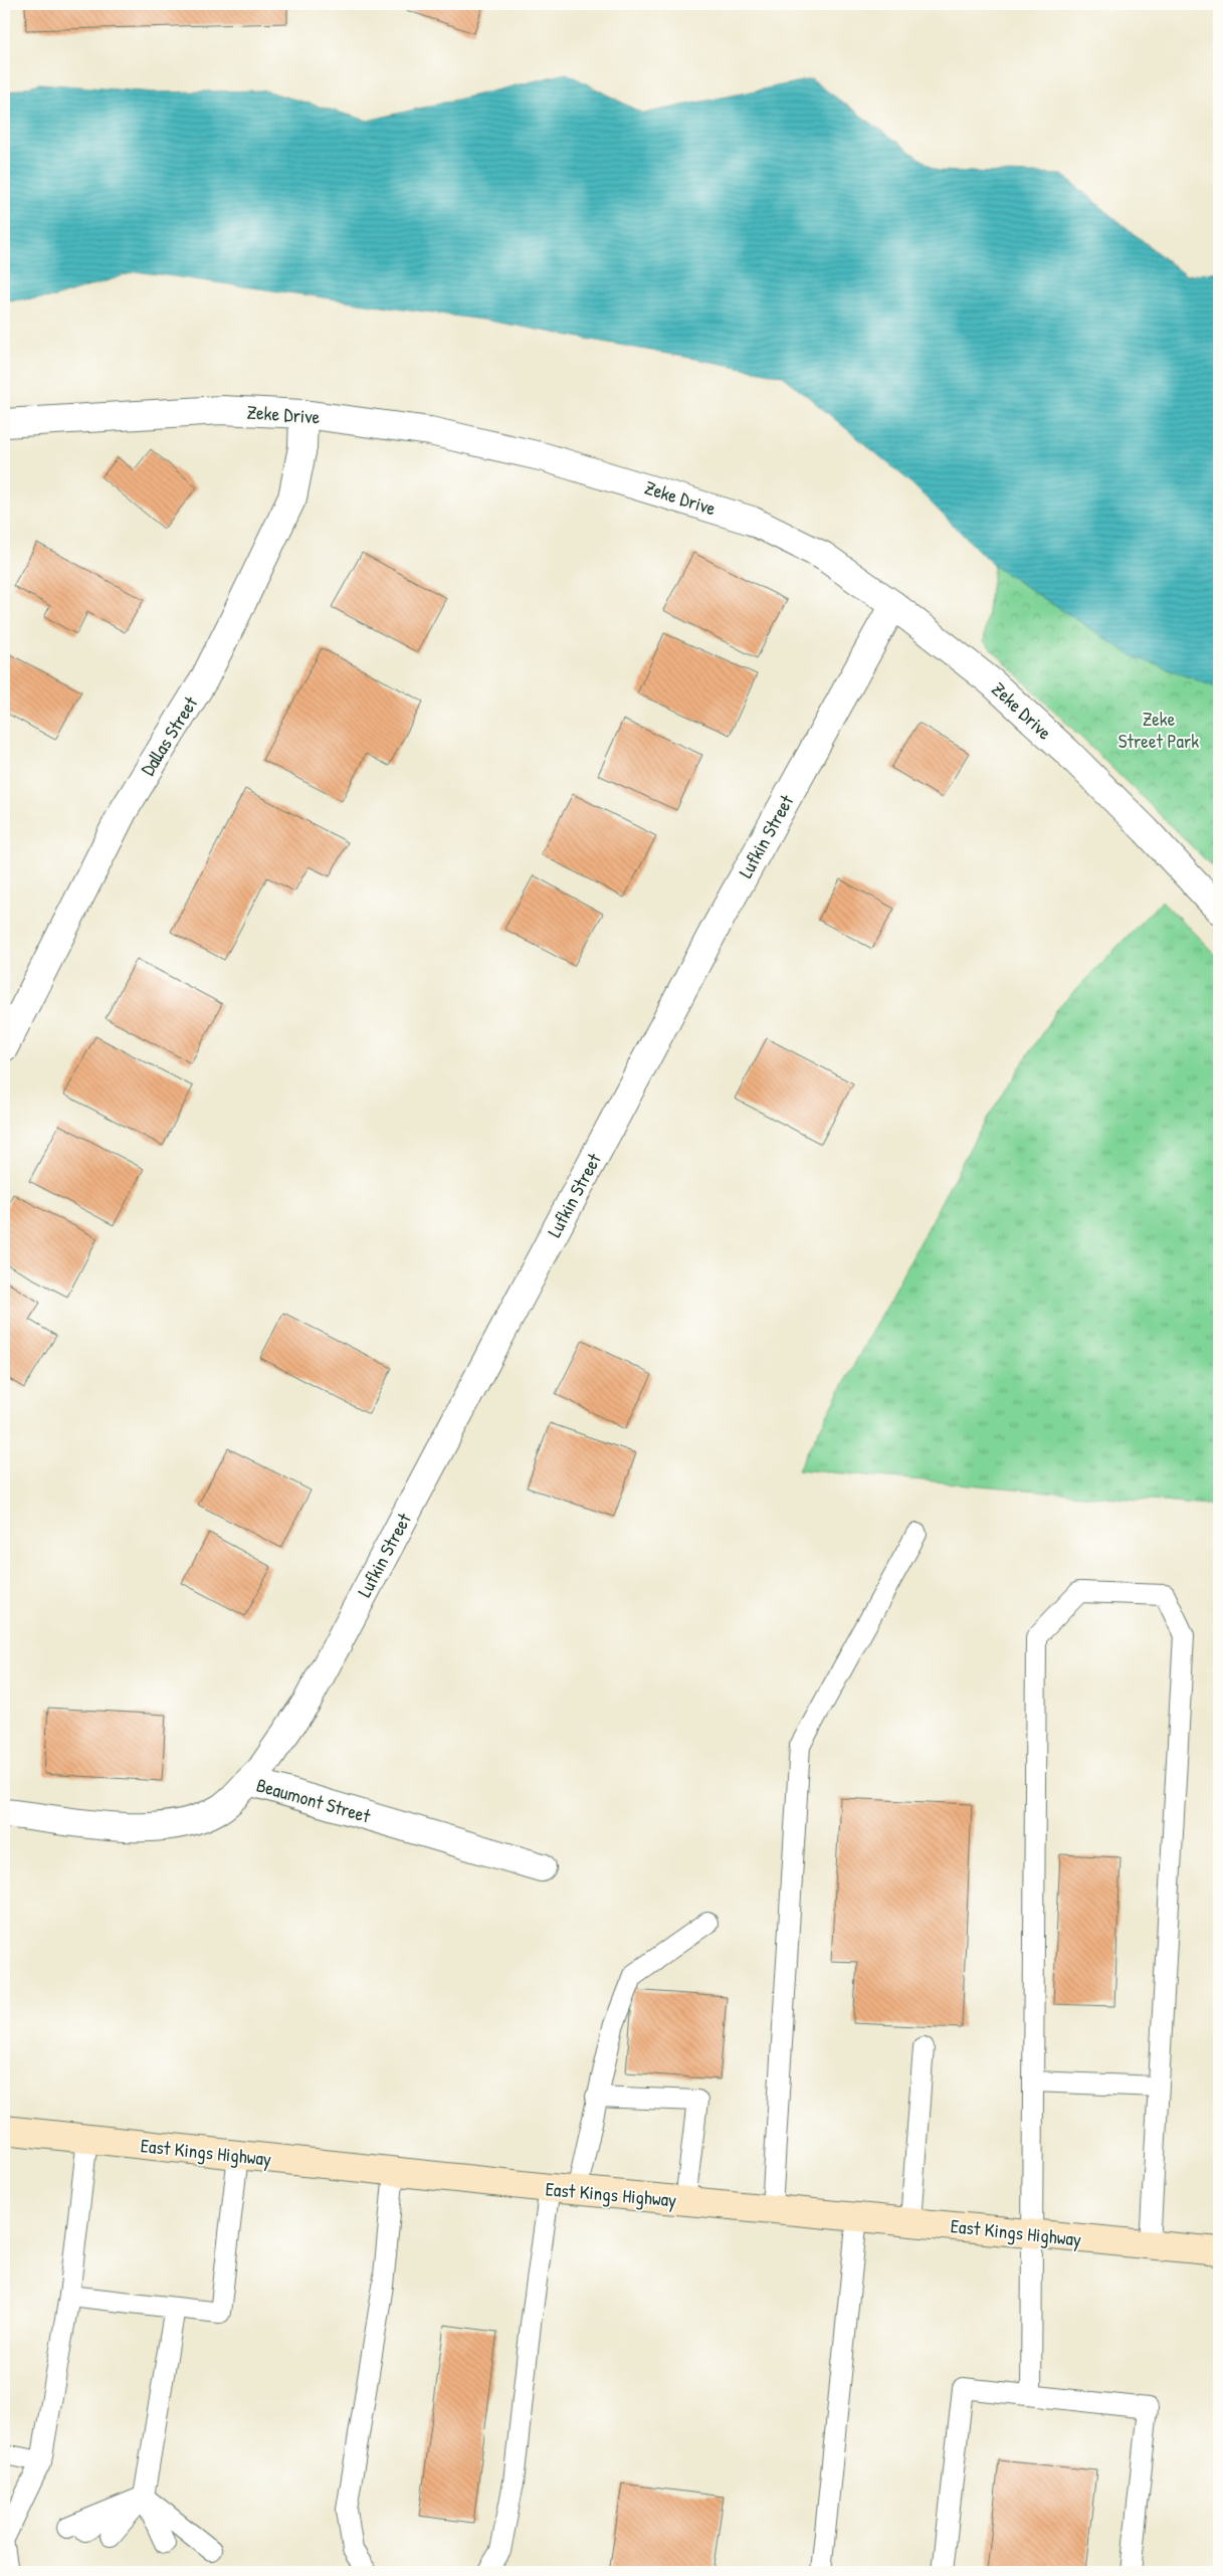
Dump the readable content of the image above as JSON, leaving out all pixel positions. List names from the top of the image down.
{
  "streets": {
    "main road": ["East Kings Highway"],
    "street": [
      "Zeke Drive",
      "Dallas Street",
      "Lufkin Street",
      "Beaumont Street"
    ]
  },
  "crossings": [
    ["Zeke Drive", "Dallas Street"],
    ["Zeke Drive", "Lufkin Street"],
    ["Lufkin Street", "Beaumont Street"]
  ],
  "parks": ["Zeke Street Park"]
}
